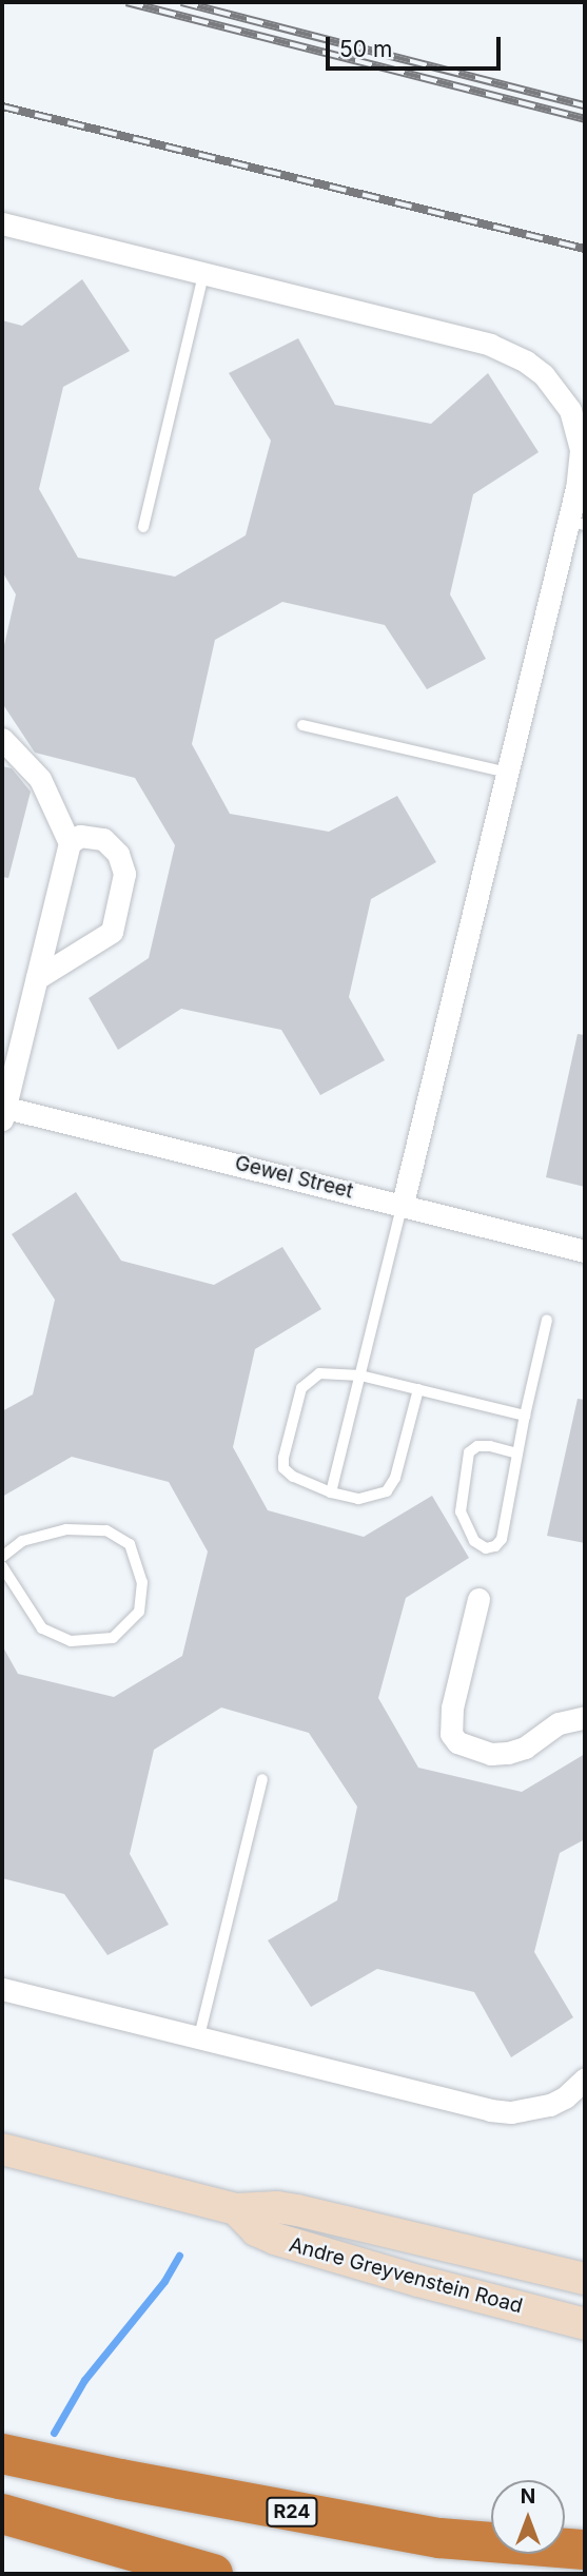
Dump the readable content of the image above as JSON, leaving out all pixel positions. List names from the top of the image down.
{
  "streets": {
    "highway": ["R24"],
    "main road": ["Andre Greyvenstein Road"],
    "street": ["Gewel Street"]
  },
  "scale_bar": "50 m",
  "north": "top"
}
